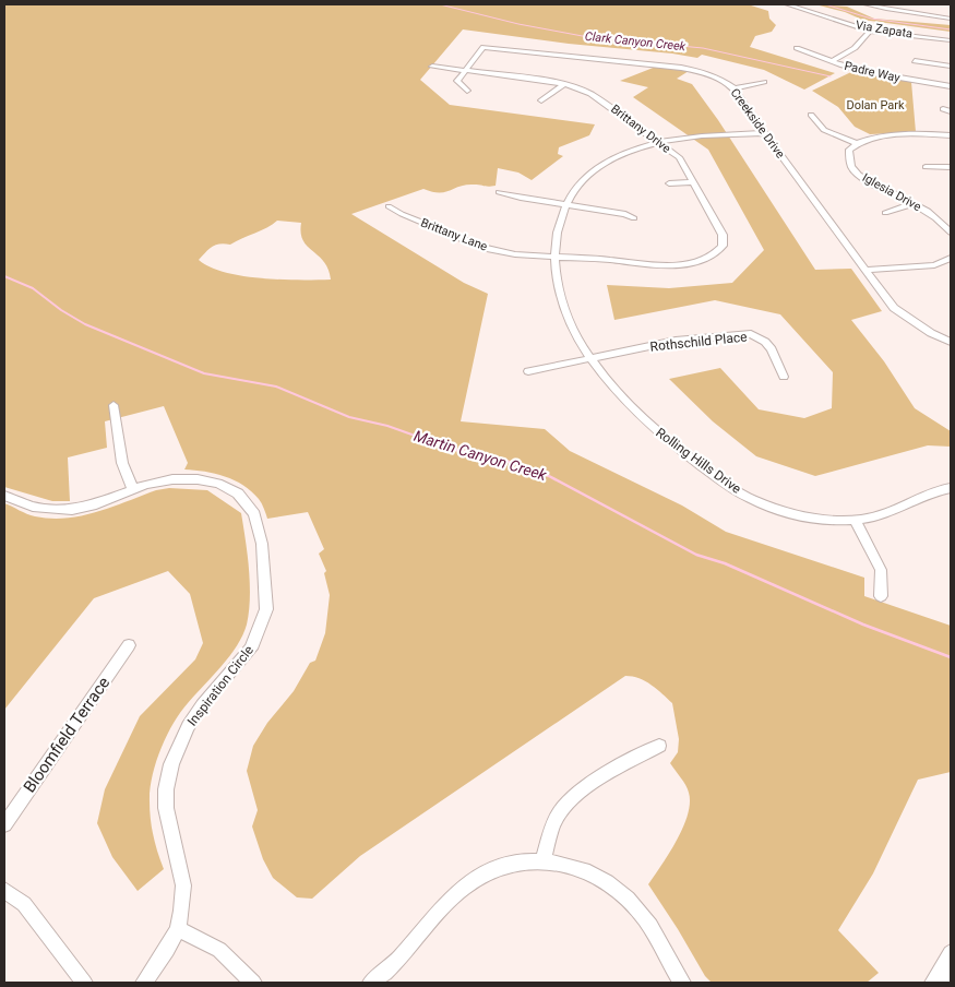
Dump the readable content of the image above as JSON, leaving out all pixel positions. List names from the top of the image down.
{
  "streets": {
    "street": [
      "Via Zapata",
      "Padre Way",
      "Creekside Drive",
      "Brittany Drive",
      "Iglesia Drive",
      "Brittany Lane",
      "Rothschild Place",
      "Rolling Hills Drive",
      "Inspiration Circle",
      "Bloomfield Terrace"
    ]
  },
  "crossings": [
    ["Creekside Drive", "Brittany Drive"],
    ["Creekside Drive", "Rolling Hills Drive"],
    ["Brittany Drive", "Brittany Lane"],
    ["Brittany Drive", "Rolling Hills Drive"],
    ["Brittany Lane", "Rolling Hills Drive"],
    ["Rothschild Place", "Rolling Hills Drive"]
  ],
  "water": ["Clark Canyon Creek", "Martin Canyon Creek"],
  "parks": ["Dolan Park"]
}
